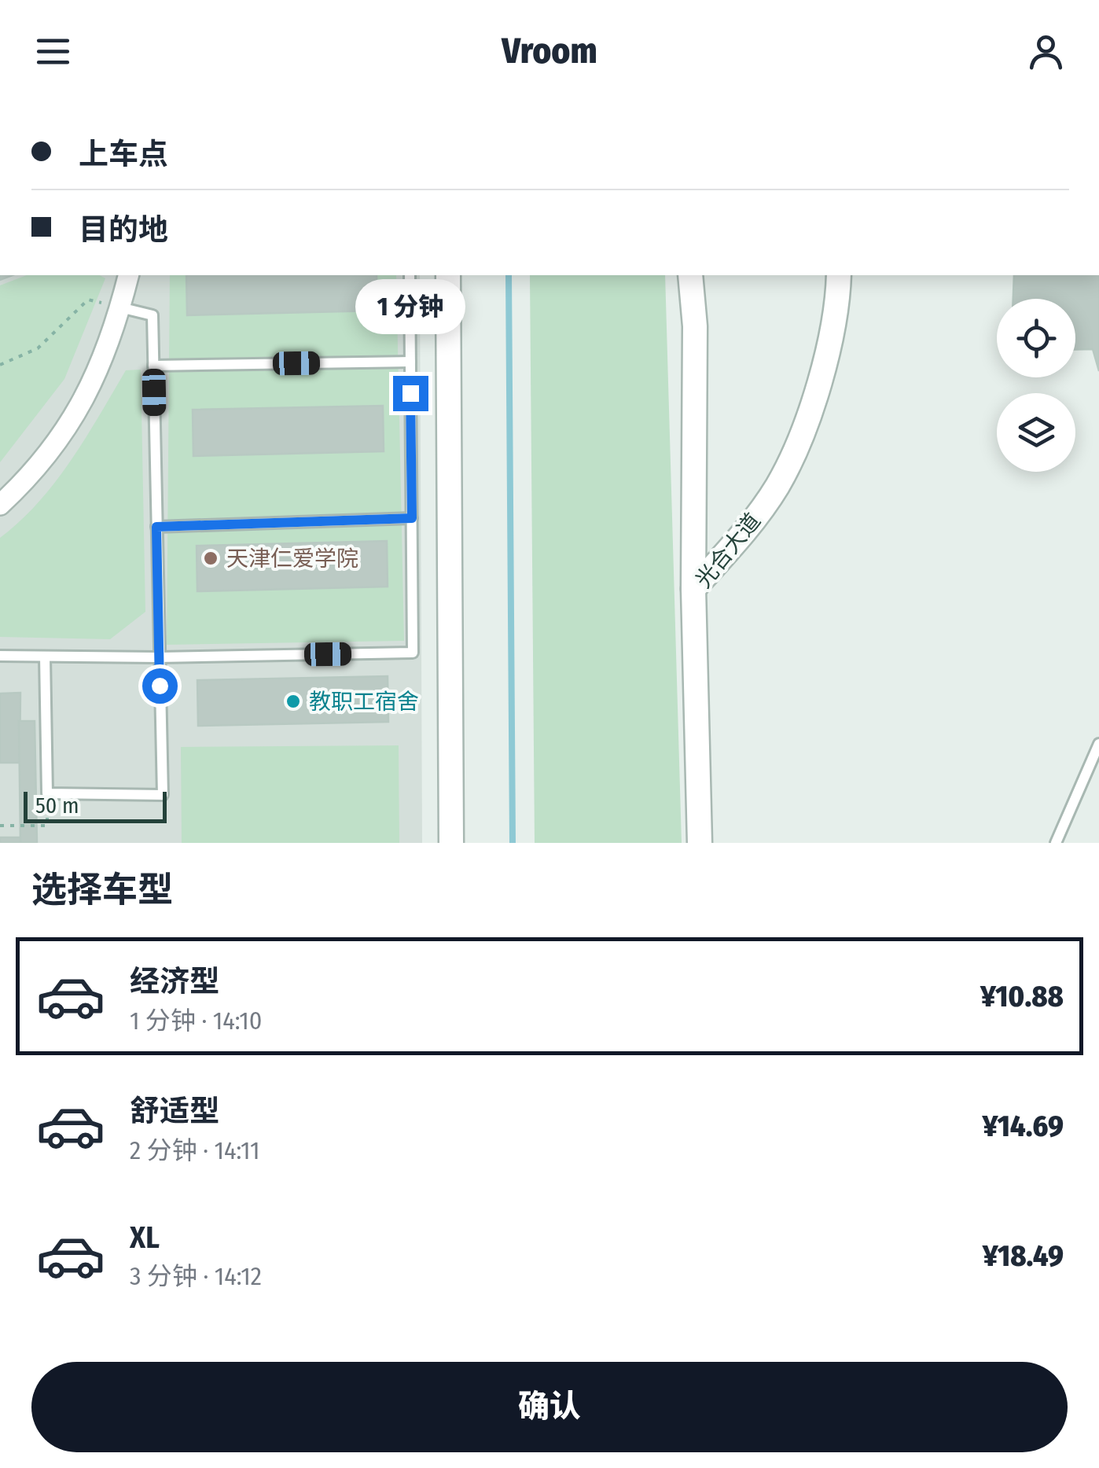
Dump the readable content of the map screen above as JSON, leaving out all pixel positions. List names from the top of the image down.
{
  "streets": {
    "street": ["光合大道"]
  },
  "places": ["天津仁爱学院", "教职工宿舍"],
  "scale_bar": "50 m",
  "page": {
    "header": "Vroom",
    "banner": ["上车点", "目的地"],
    "bubble": "1 分钟",
    "scale": "50 m",
    "heading": "选择车型",
    "list": [
      {
        "name": "经济型",
        "note": "1 分钟 · 14:10",
        "value": "¥10.88"
      },
      {
        "name": "舒适型",
        "note": "2 分钟 · 14:11",
        "value": "¥14.69"
      },
      {
        "name": "XL",
        "note": "3 分钟 · 14:12",
        "value": "¥18.49"
      }
    ],
    "buttons": "确认"
  }
}
